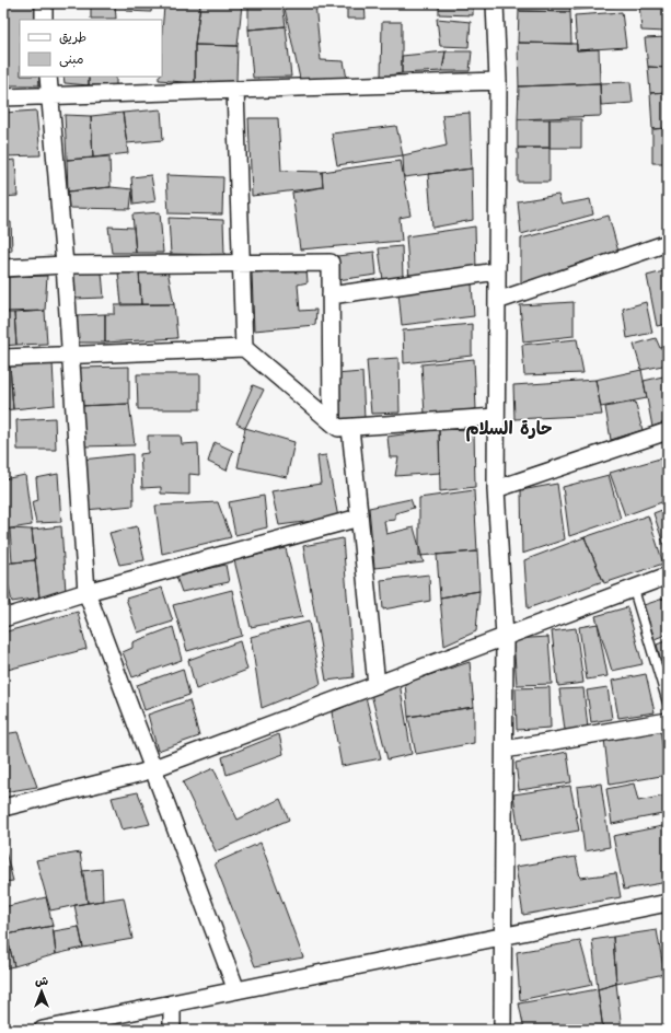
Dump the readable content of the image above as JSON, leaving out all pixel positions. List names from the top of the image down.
{
  "districts": ["حارة السلام"],
  "legend": ["طريق", "مبنى"],
  "north": "top"
}
